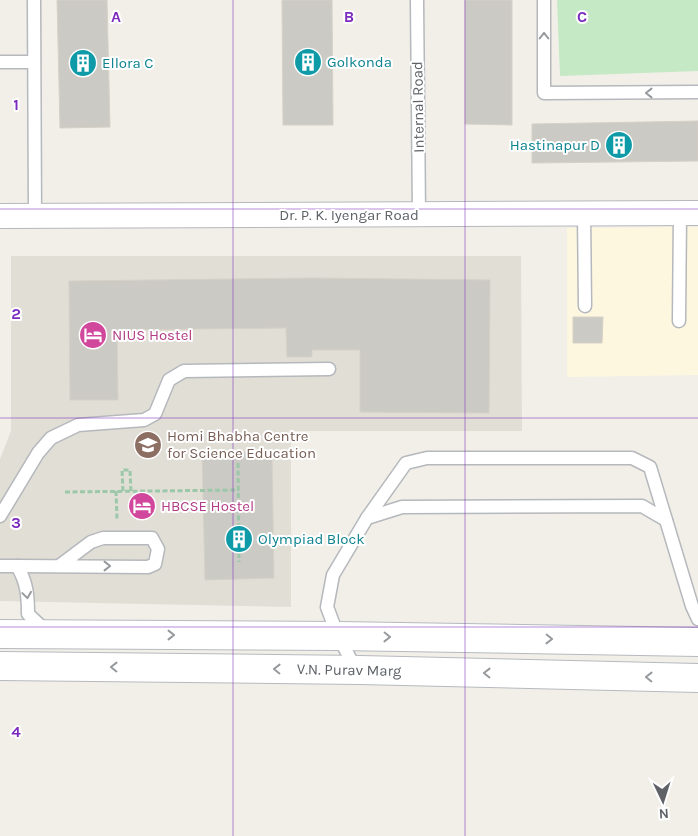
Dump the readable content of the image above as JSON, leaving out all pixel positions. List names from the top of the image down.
{
  "streets": {
    "street": ["Dr. P. K. Iyengar Road", "V.N. Purav Marg"],
    "lane": ["Internal Road"]
  },
  "crossings": [
    ["Internal Road", "Dr. P. K. Iyengar Road"]
  ],
  "places": {
    "building": [
      "Golkonda",
      "Ellora C",
      "Hastinapur D",
      "Olympiad Block"
    ],
    "hotel": ["NIUS Hostel", "HBCSE Hostel"],
    "school or university": ["Homi Bhabha Centre for Science Education"]
  },
  "north": "bottom",
  "grid": {
    "columns": ["A", "B", "C"],
    "rows": [
      "1",
      "2",
      "3",
      "4"
    ]
  }
}
